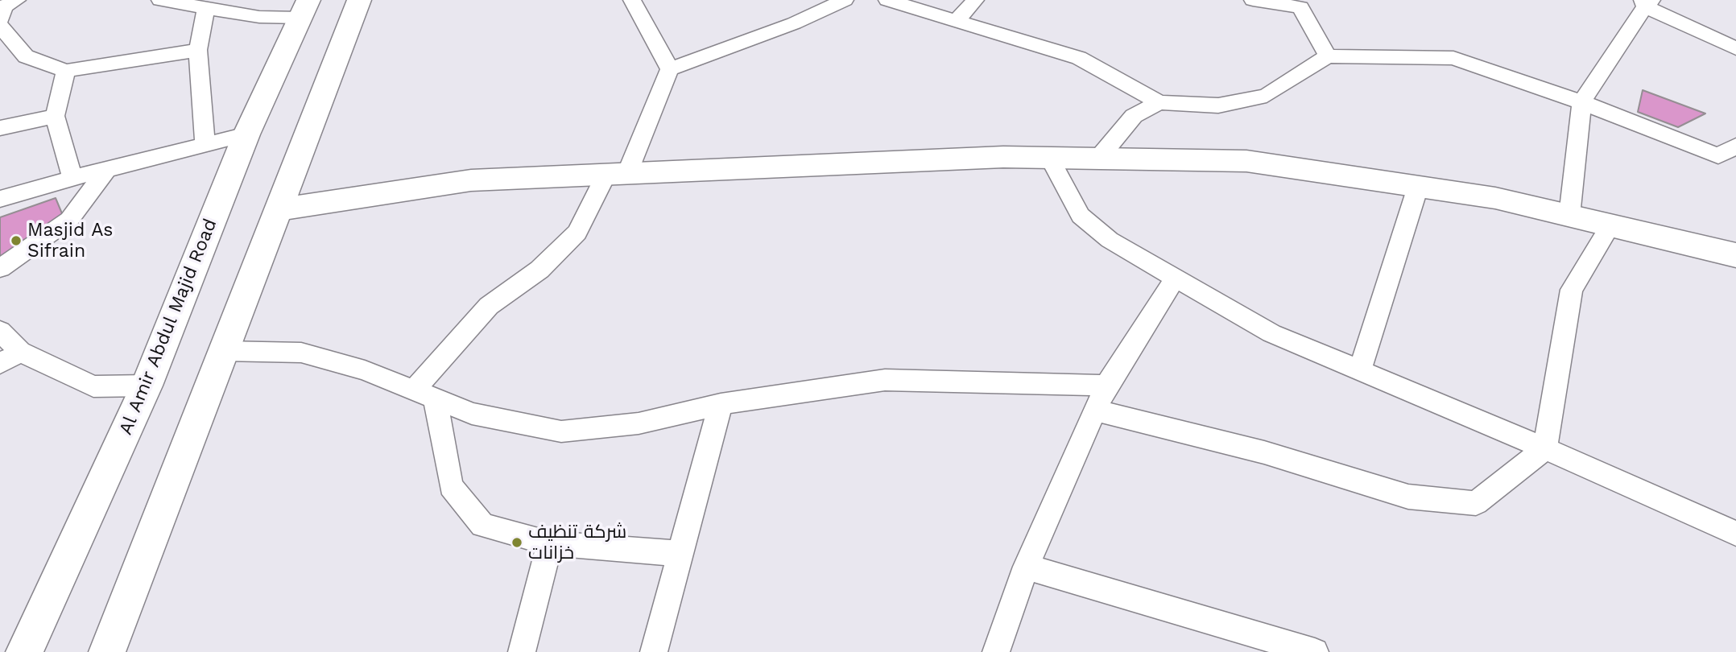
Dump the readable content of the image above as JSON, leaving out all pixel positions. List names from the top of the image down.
{
  "streets": {
    "main road": ["Al Amir Abdul Majid Road"]
  },
  "places": ["Masjid As Sifrain", "شركة تنظيف خزانات"]
}
